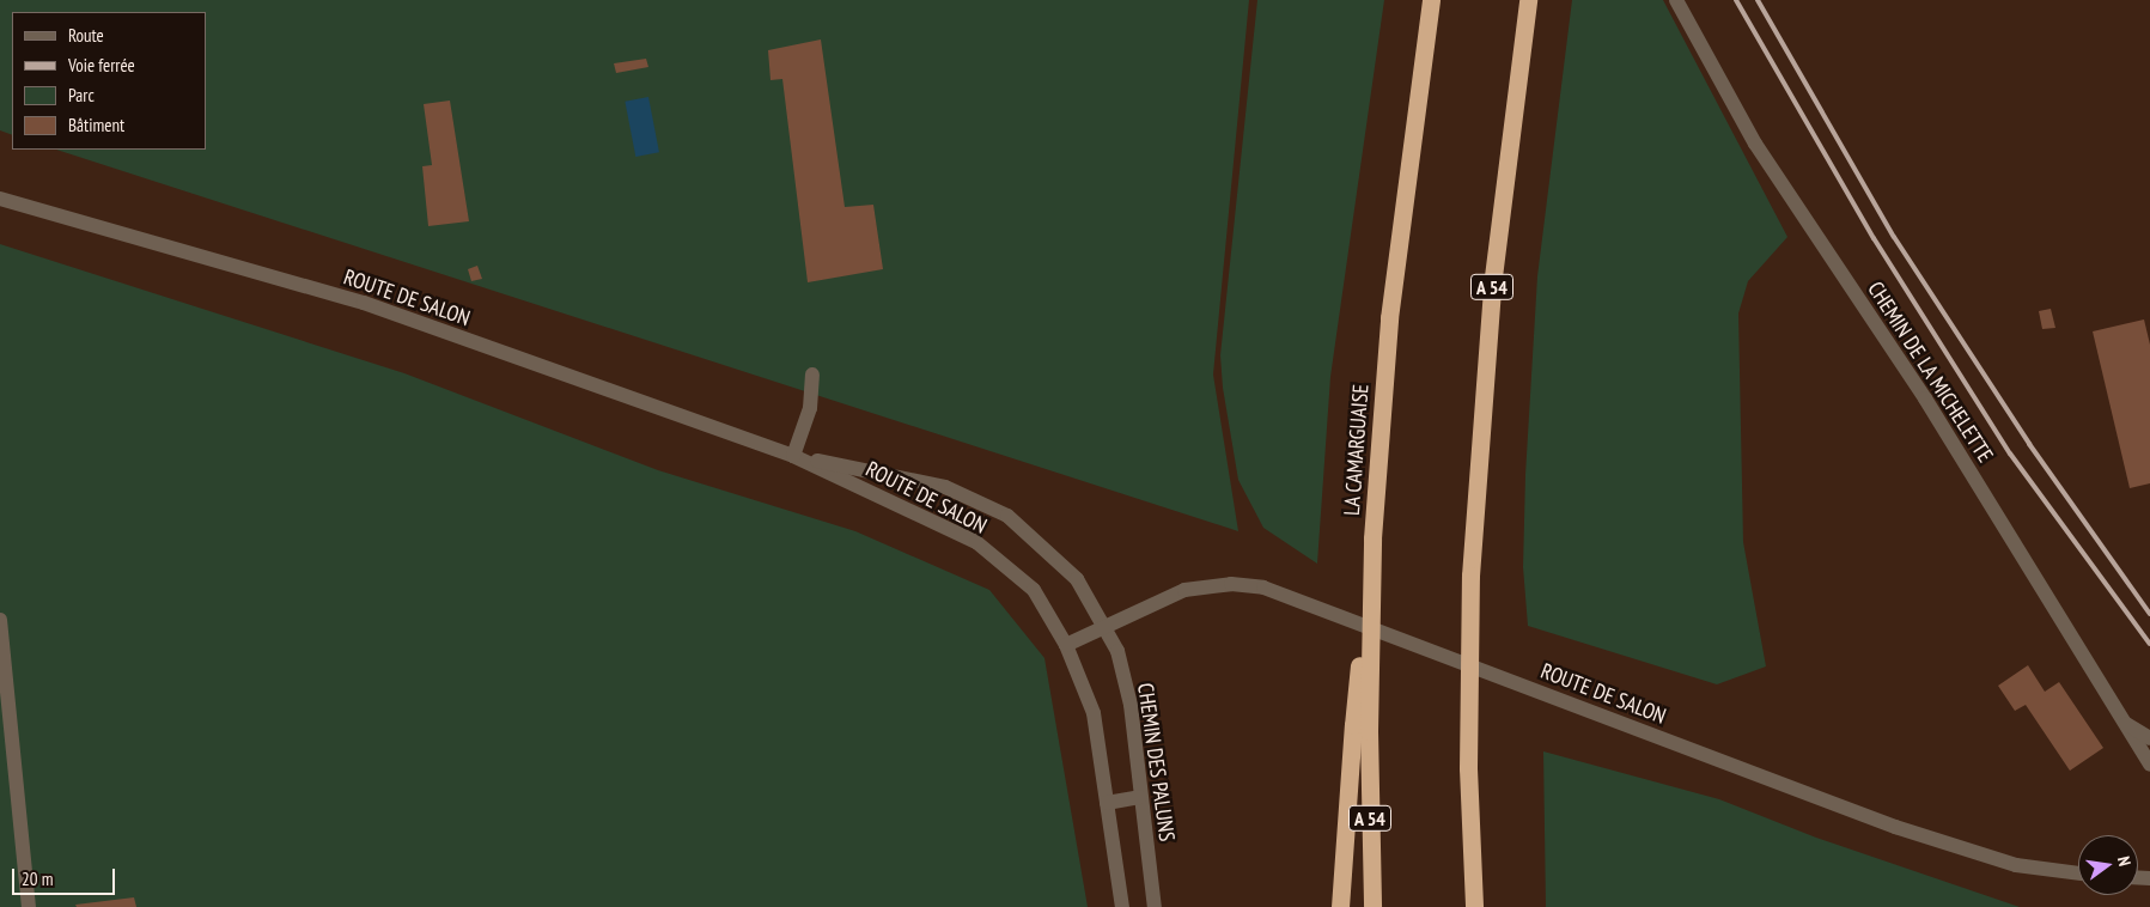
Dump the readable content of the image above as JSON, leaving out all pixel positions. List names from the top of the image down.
{
  "streets": {
    "highway": ["A 54", "LA CAMARGUAISE"],
    "street": ["ROUTE DE SALON", "CHEMIN DE LA MICHELETTE", "CHEMIN DES PALUNS"]
  },
  "crossings": [
    ["ROUTE DE SALON", "CHEMIN DES PALUNS"]
  ],
  "legend": [
    "Route",
    "Voie ferrée",
    "Parc",
    "Bâtiment"
  ],
  "scale_bar": "20 m",
  "north": "right"
}
